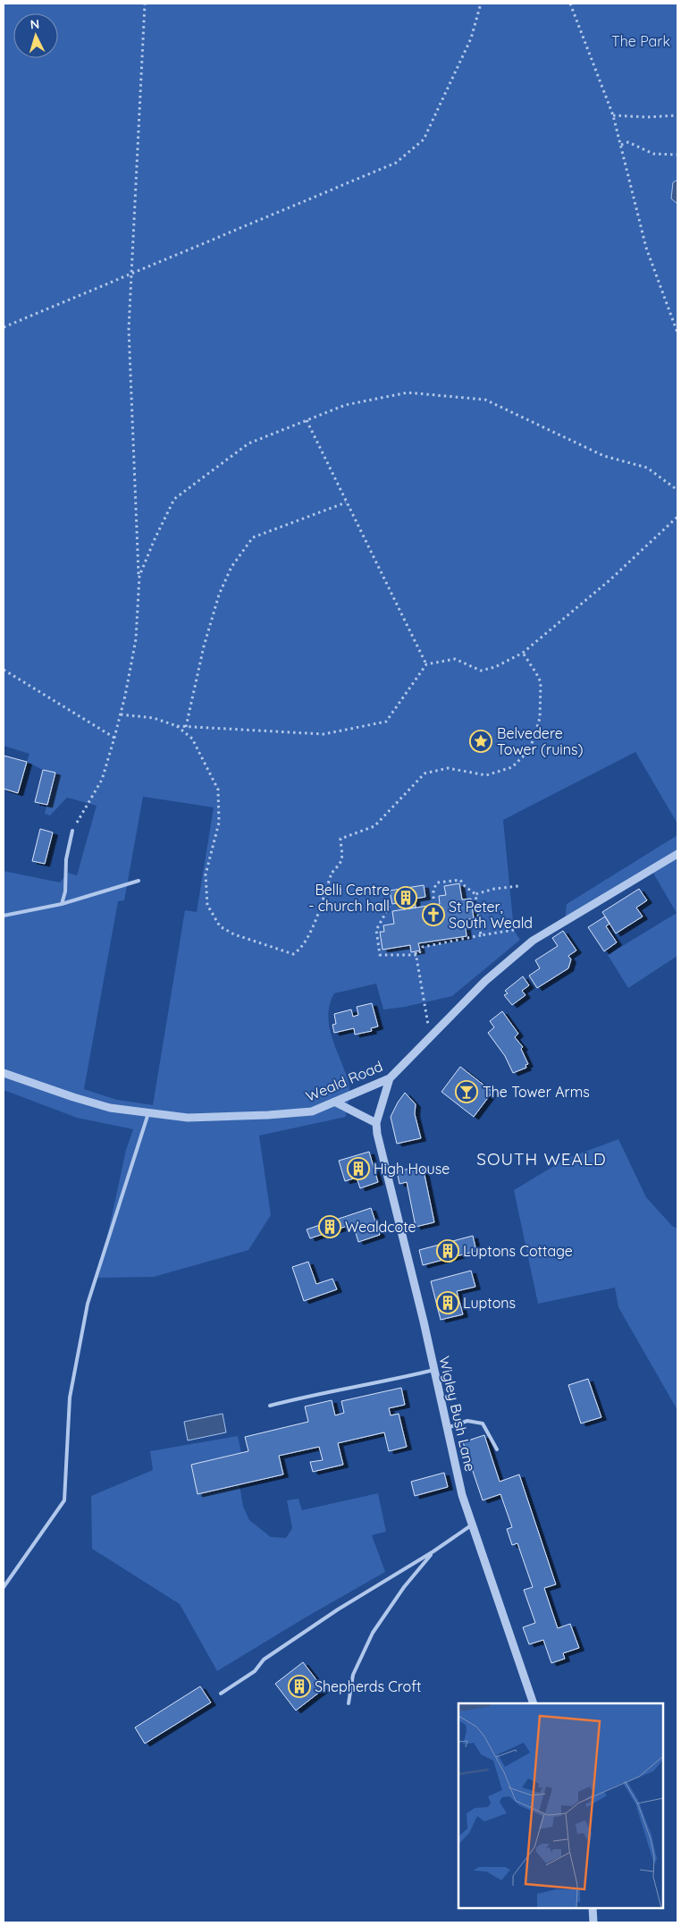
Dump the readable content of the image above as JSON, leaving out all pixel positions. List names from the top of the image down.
{
  "streets": {
    "street": ["Weald Road", "Wigley Bush Lane"]
  },
  "crossings": [
    ["Weald Road", "Wigley Bush Lane"]
  ],
  "districts": ["SOUTH WEALD"],
  "parks": ["The Park"],
  "places": {
    "place": ["Belvedere Tower (ruins)"],
    "building": [
      "Belli Centre - church hall",
      "High House",
      "Wealdcote",
      "Luptons Cottage",
      "Luptons",
      "Shepherds Croft"
    ],
    "church": ["St Peter, South Weald"],
    "bar": ["The Tower Arms"]
  },
  "north": "top"
}
